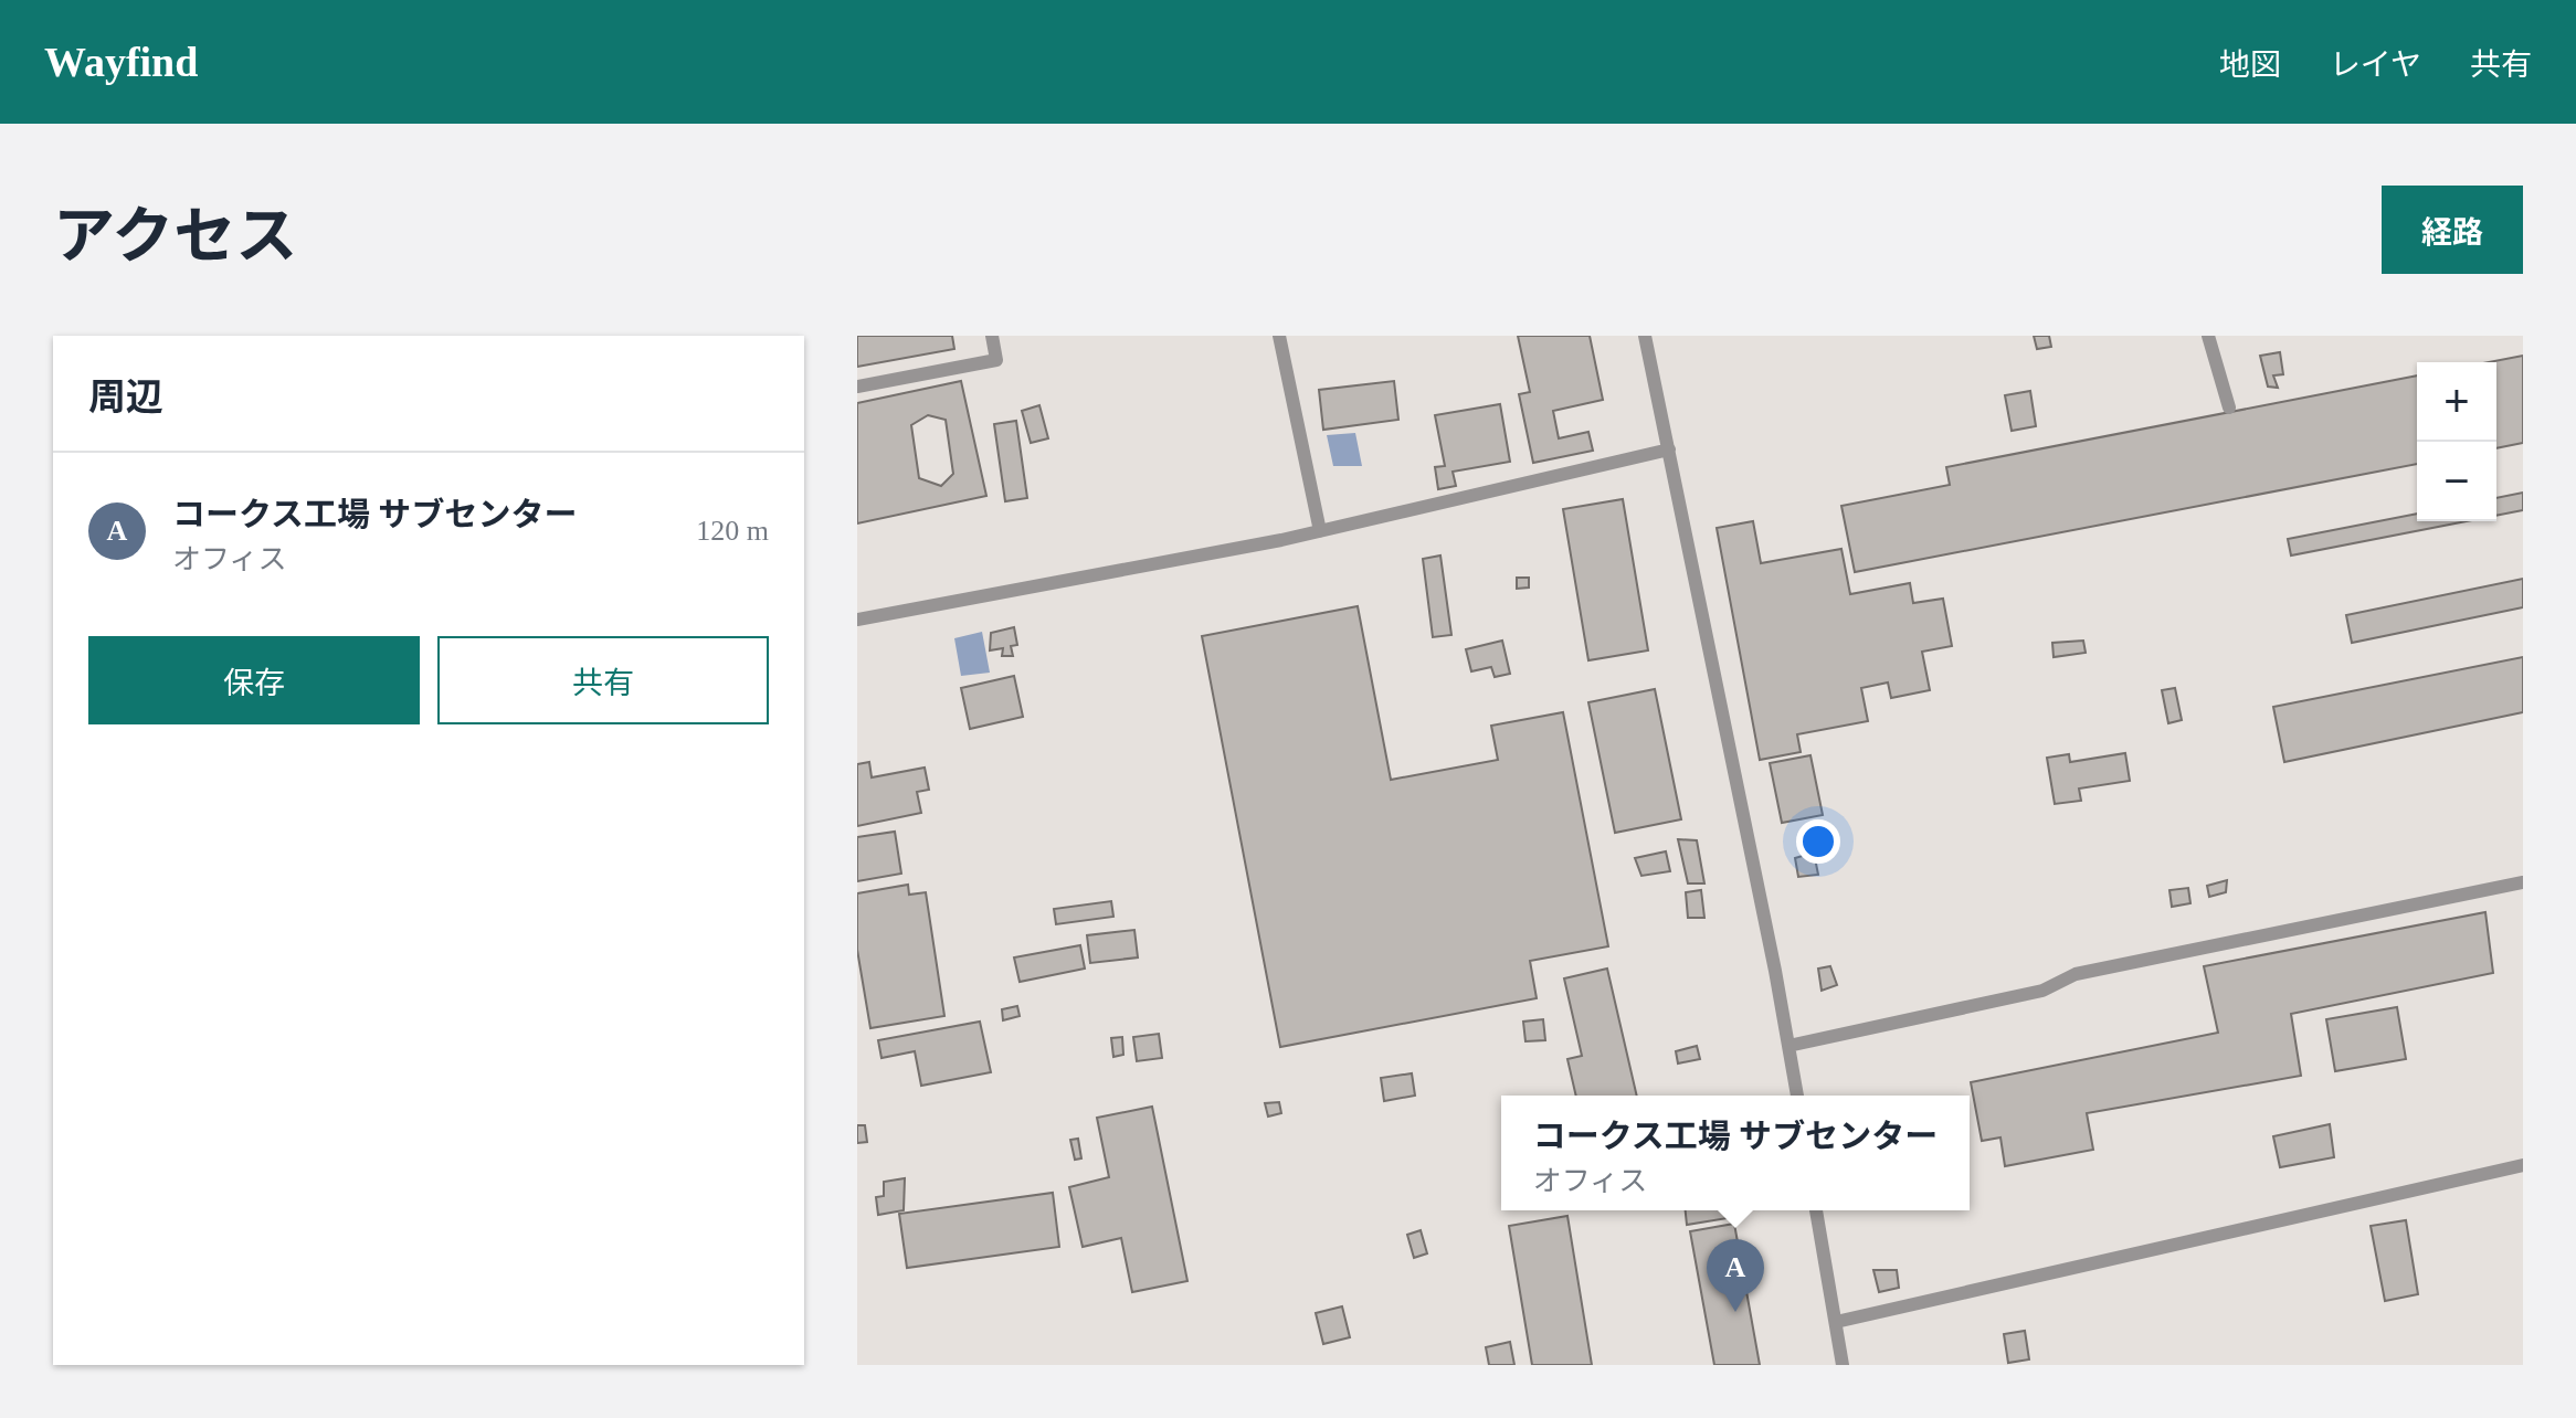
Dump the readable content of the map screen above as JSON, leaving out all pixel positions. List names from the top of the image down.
{
  "page": {
    "header": "Wayfind",
    "nav": ["地図", "レイヤ", "共有"],
    "title": "アクセス",
    "buttons": [
      "経路",
      ["保存", "共有"]
    ],
    "heading": "周辺",
    "map_buttons": ["+", "−"],
    "list": [
      {
        "mark": "A",
        "name": "コークス工場 サブセンター",
        "note": "オフィス",
        "value": "120 m"
      }
    ],
    "popup": ["コークス工場 サブセンター", "オフィス"],
    "pins": "A"
  }
}
